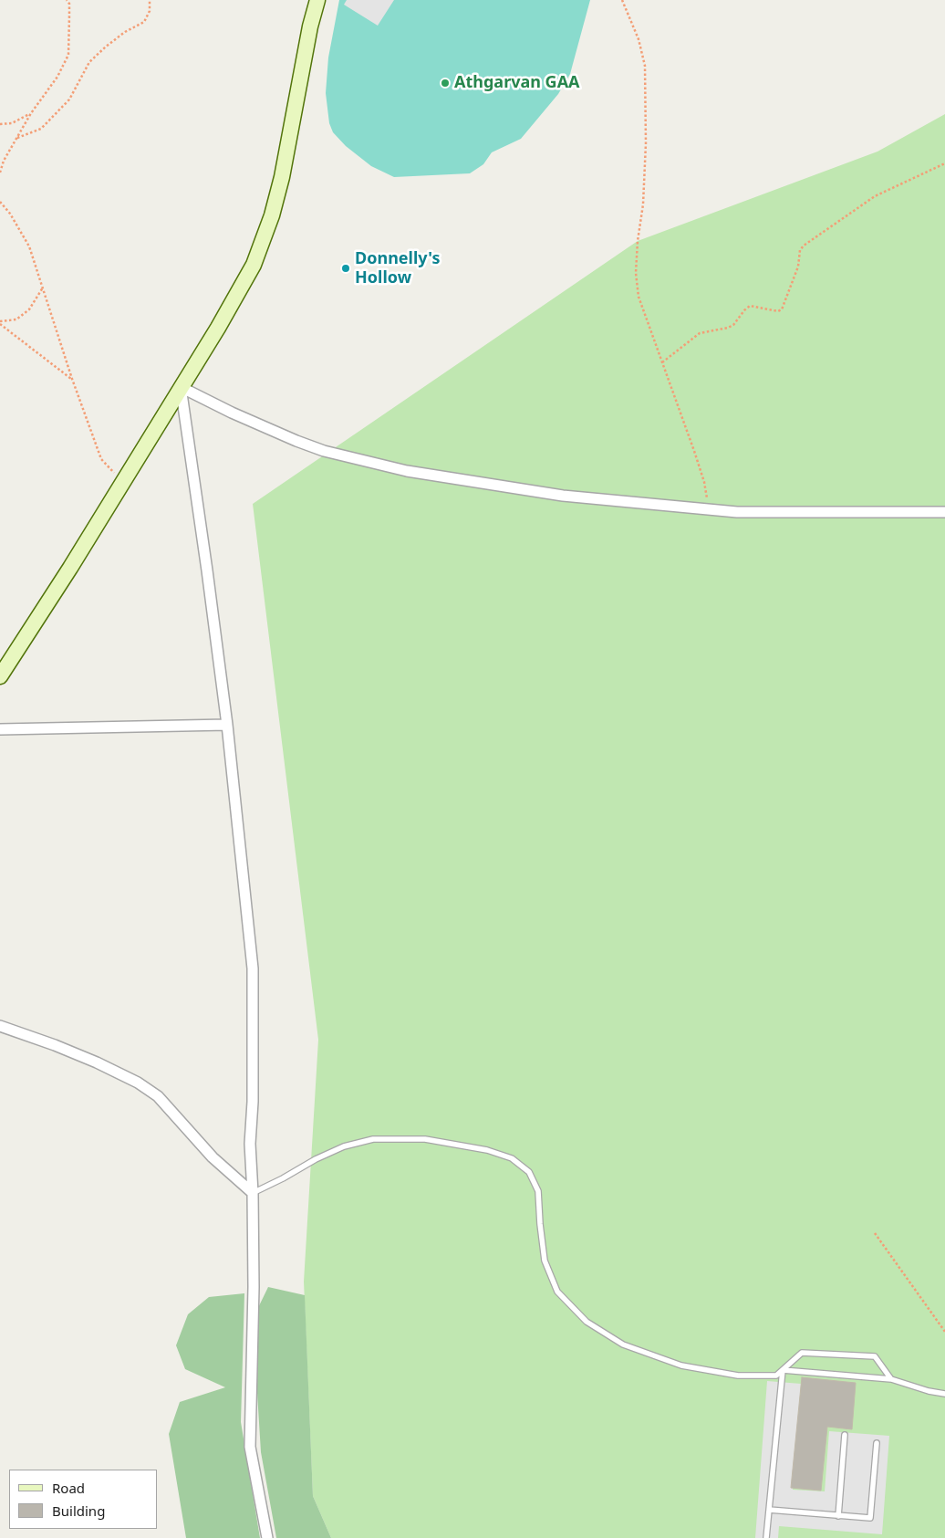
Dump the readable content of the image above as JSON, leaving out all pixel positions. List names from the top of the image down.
{
  "places": ["Athgarvan GAA", "Donnelly's Hollow"],
  "legend": ["Road", "Building"]
}
